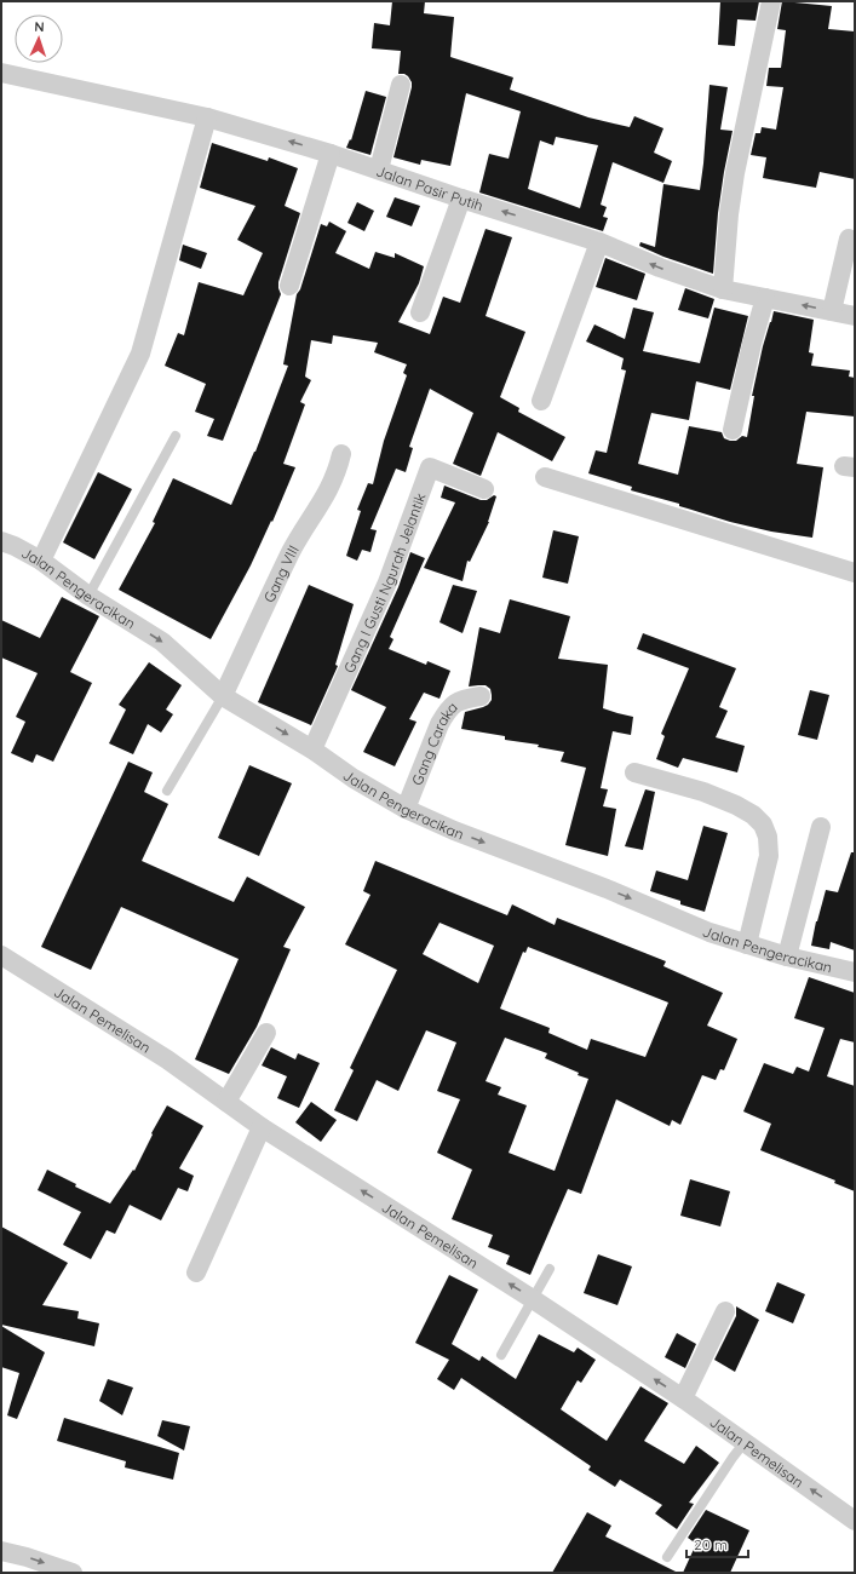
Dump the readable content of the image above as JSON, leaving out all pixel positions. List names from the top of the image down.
{
  "streets": {
    "street": [
      "Jalan Pasir Putih",
      "Gang VIII",
      "Gang I Gusti Ngurah Jelantik",
      "Jalan Pengeracikan",
      "Gang Caraka",
      "Jalan Pemelisan"
    ]
  },
  "crossings": [
    ["Gang VIII", "Jalan Pengeracikan"],
    ["Gang I Gusti Ngurah Jelantik", "Jalan Pengeracikan"],
    ["Jalan Pengeracikan", "Gang Caraka"]
  ],
  "one_way": ["Jalan Pasir Putih", "Jalan Pengeracikan", "Jalan Pemelisan"],
  "scale_bar": "20 m",
  "north": "top"
}
